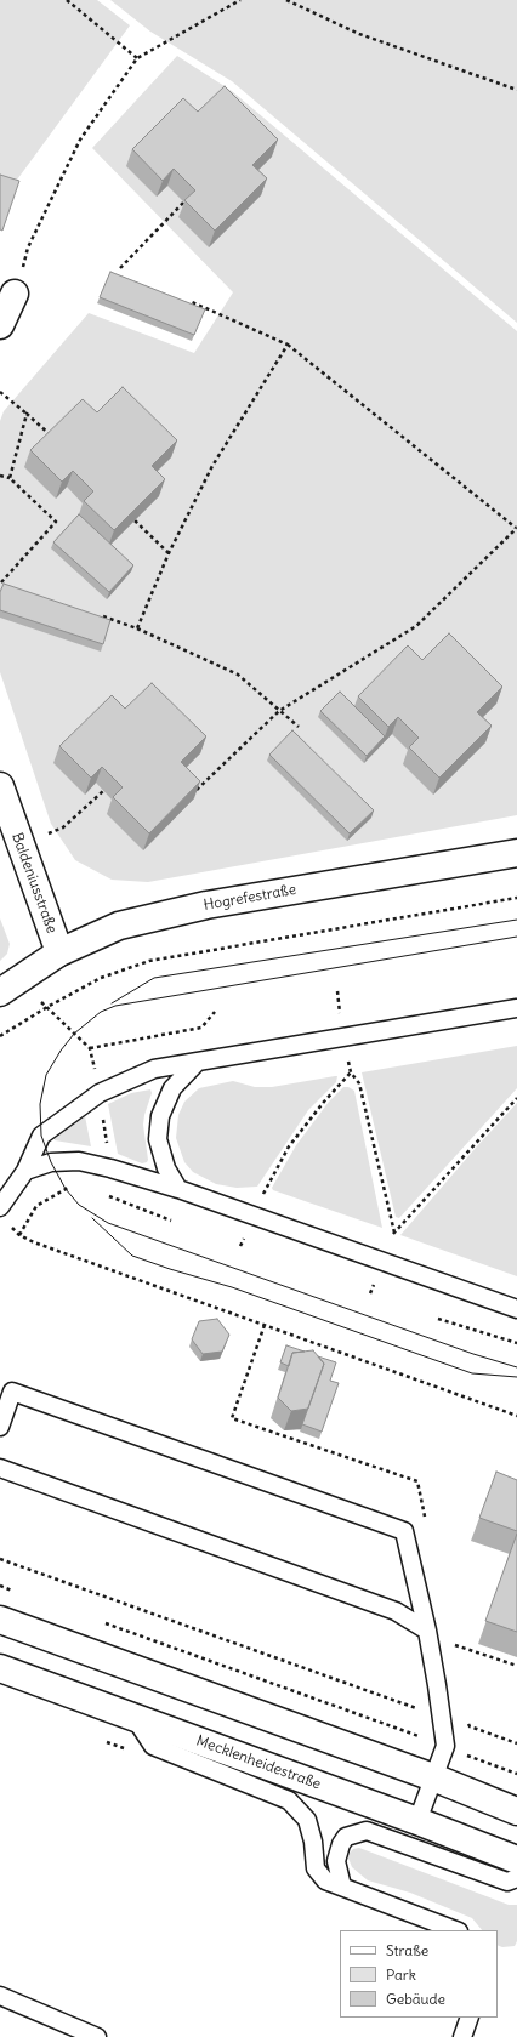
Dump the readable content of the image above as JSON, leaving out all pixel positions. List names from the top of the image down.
{
  "streets": {
    "main road": ["Baldeniusstraße", "Hogrefestraße", "Mecklenheidestraße"]
  },
  "crossings": [
    ["Baldeniusstraße", "Hogrefestraße"]
  ],
  "legend": ["Straße", "Park", "Gebäude"]
}
